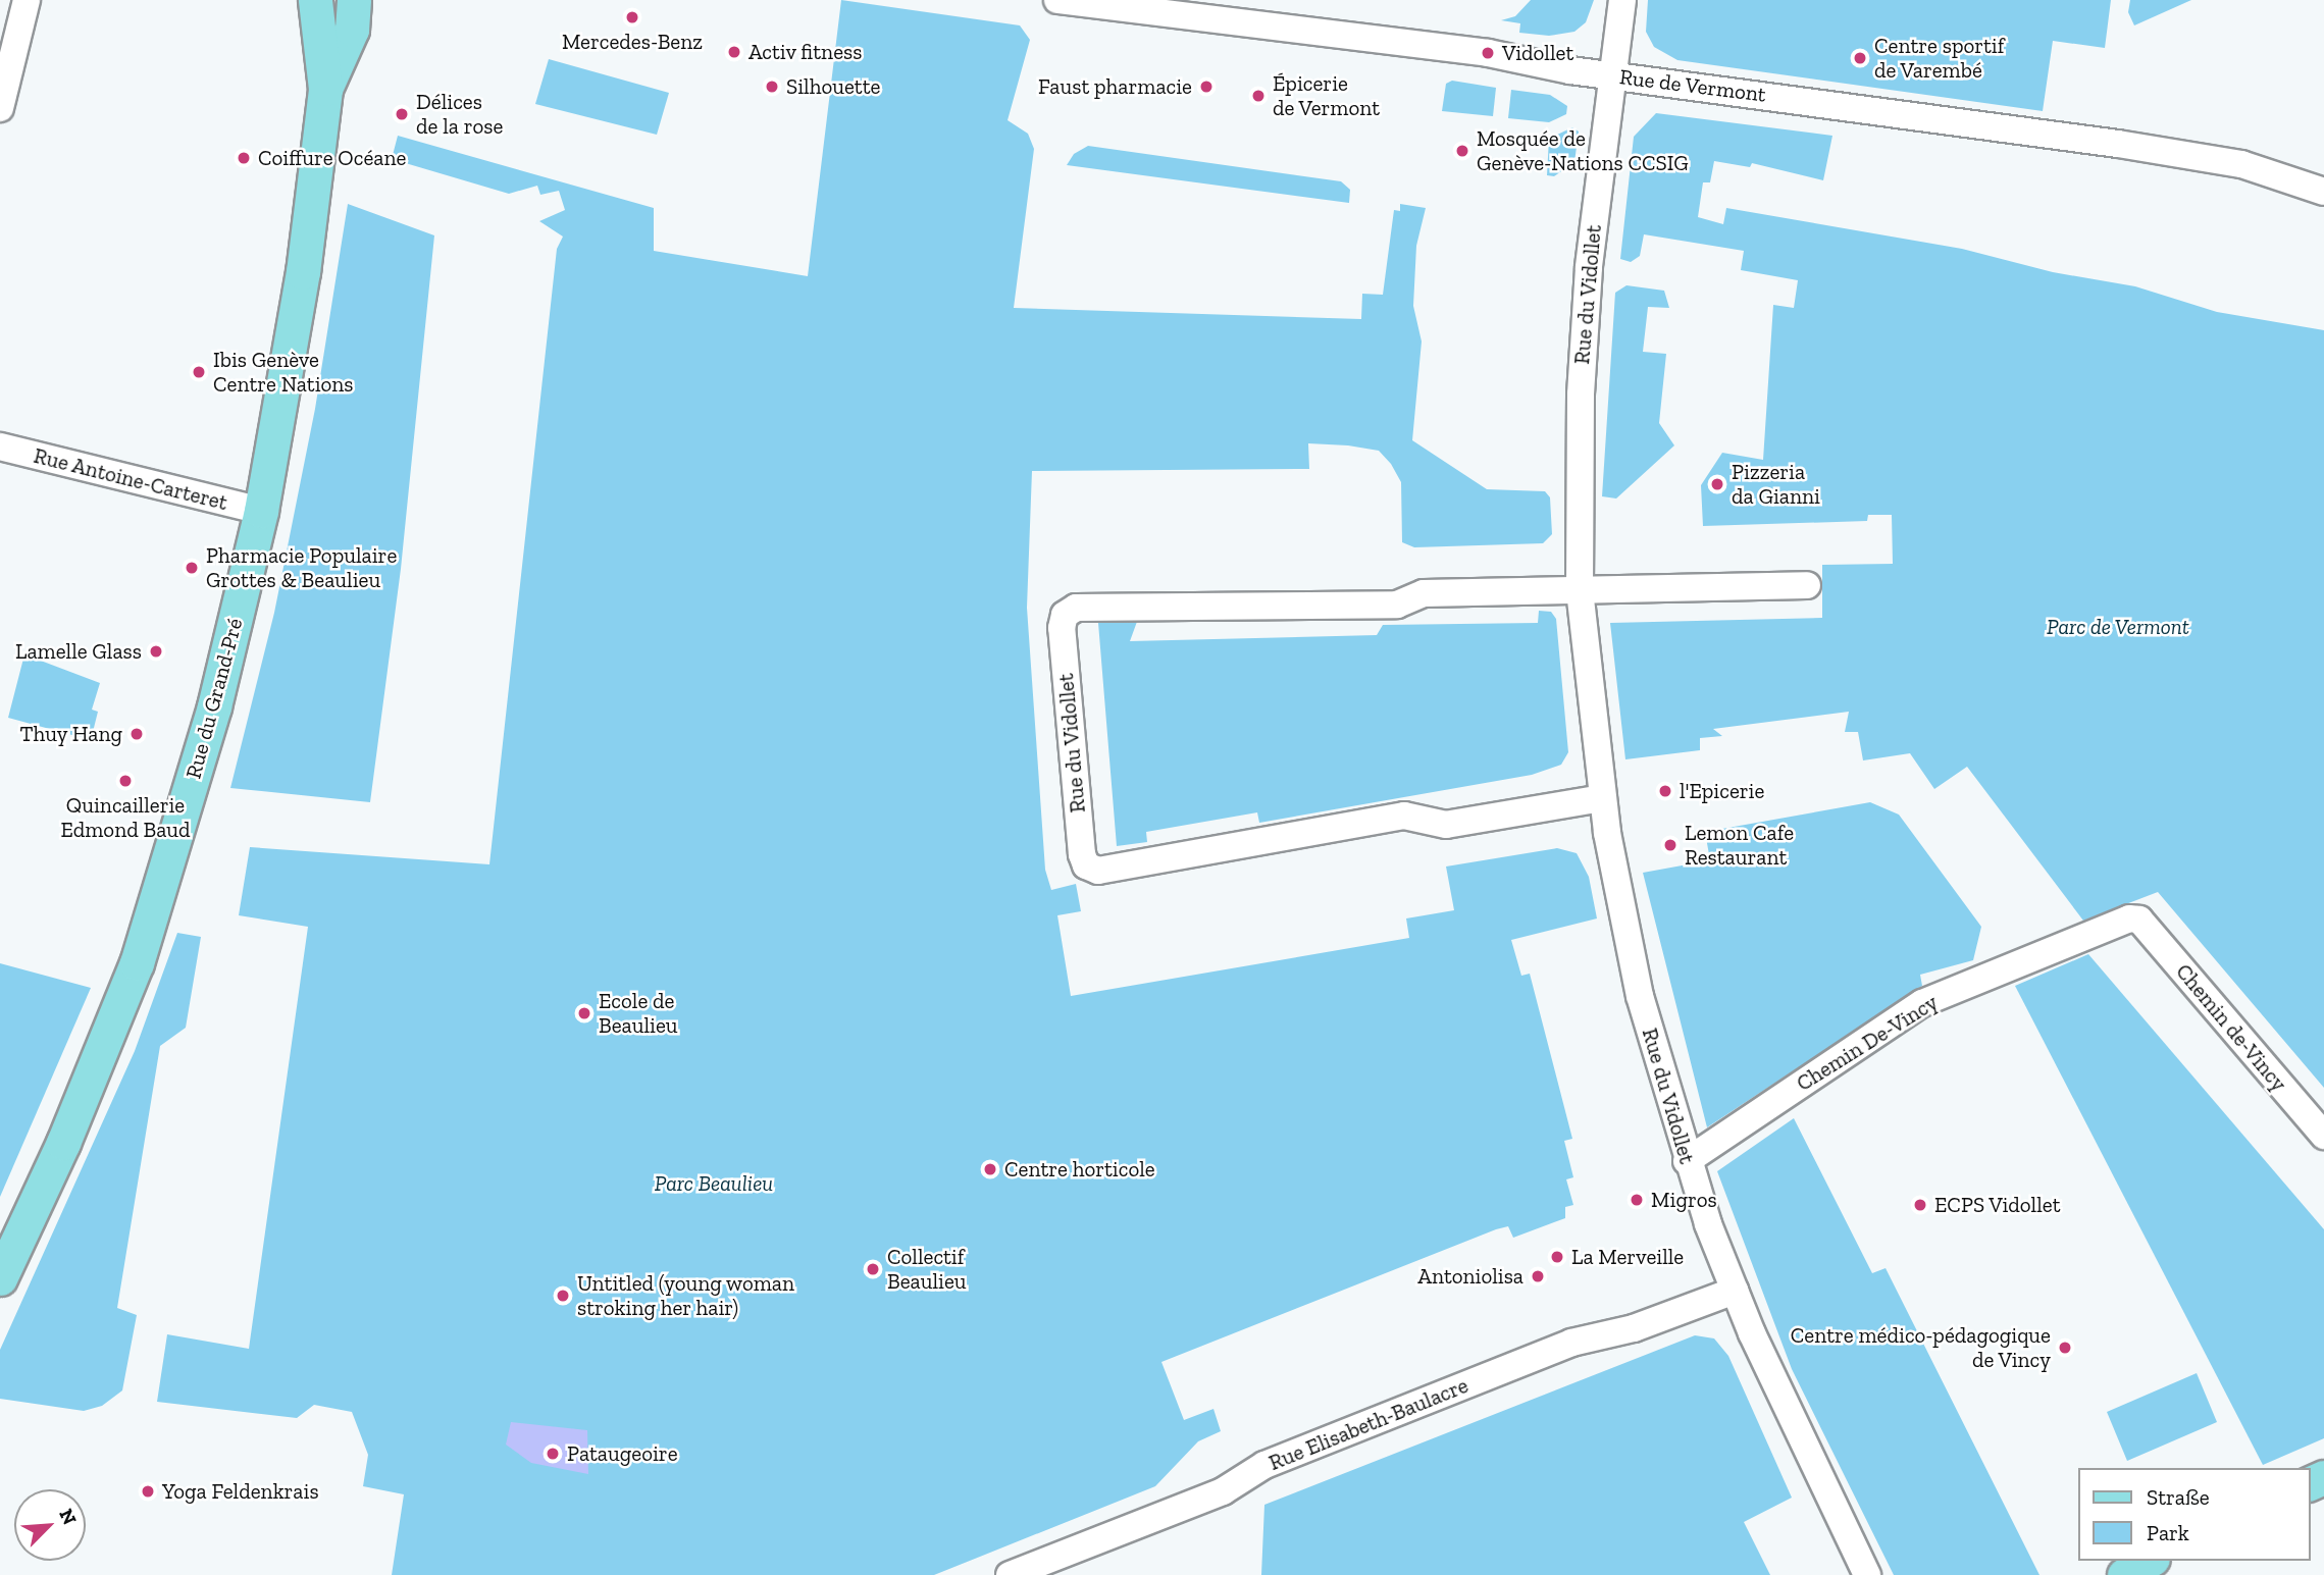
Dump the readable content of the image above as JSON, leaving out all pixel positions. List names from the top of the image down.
{
  "streets": {
    "main road": ["Rue du Grand-Pré"],
    "street": [
      "Rue de Vermont",
      "Rue du Vidollet",
      "Rue Antoine-Carteret",
      "Chemin de-Vincy",
      "Chemin De-Vincy",
      "Rue Elisabeth-Baulacre"
    ]
  },
  "crossings": [
    ["Rue de Vermont", "Rue du Vidollet"],
    ["Rue du Vidollet", "Chemin De-Vincy"],
    ["Rue du Vidollet", "Rue Elisabeth-Baulacre"],
    ["Rue Antoine-Carteret", "Rue du Grand-Pré"],
    ["Chemin de-Vincy", "Chemin De-Vincy"]
  ],
  "parks": ["Parc de Vermont", "Parc Beaulieu"],
  "places": [
    "Mercedes-Benz",
    "Activ fitness",
    "Vidollet",
    "Centre sportif de Varembé",
    "Silhouette",
    "Faust pharmacie",
    "Épicerie de Vermont",
    "Délices de la rose",
    "Mosquée de Genève-Nations CCSIG",
    "Coiffure Océane",
    "Ibis Genève Centre Nations",
    "Pizzeria da Gianni",
    "Pharmacie Populaire Grottes & Beaulieu",
    "Lamelle Glass",
    "Thuy Hang",
    "Quincaillerie Edmond Baud",
    "l'Epicerie",
    "Lemon Cafe Restaurant",
    "Ecole de Beaulieu",
    "Centre horticole",
    "Migros",
    "ECPS Vidollet",
    "La Merveille",
    "Collectif Beaulieu",
    "Antoniolisa",
    "Untitled (young woman stroking her hair)",
    "Centre médico-pédagogique de Vincy",
    "Pataugeoire",
    "Yoga Feldenkrais"
  ],
  "legend": ["Straße", "Park"],
  "north": "top right"
}
